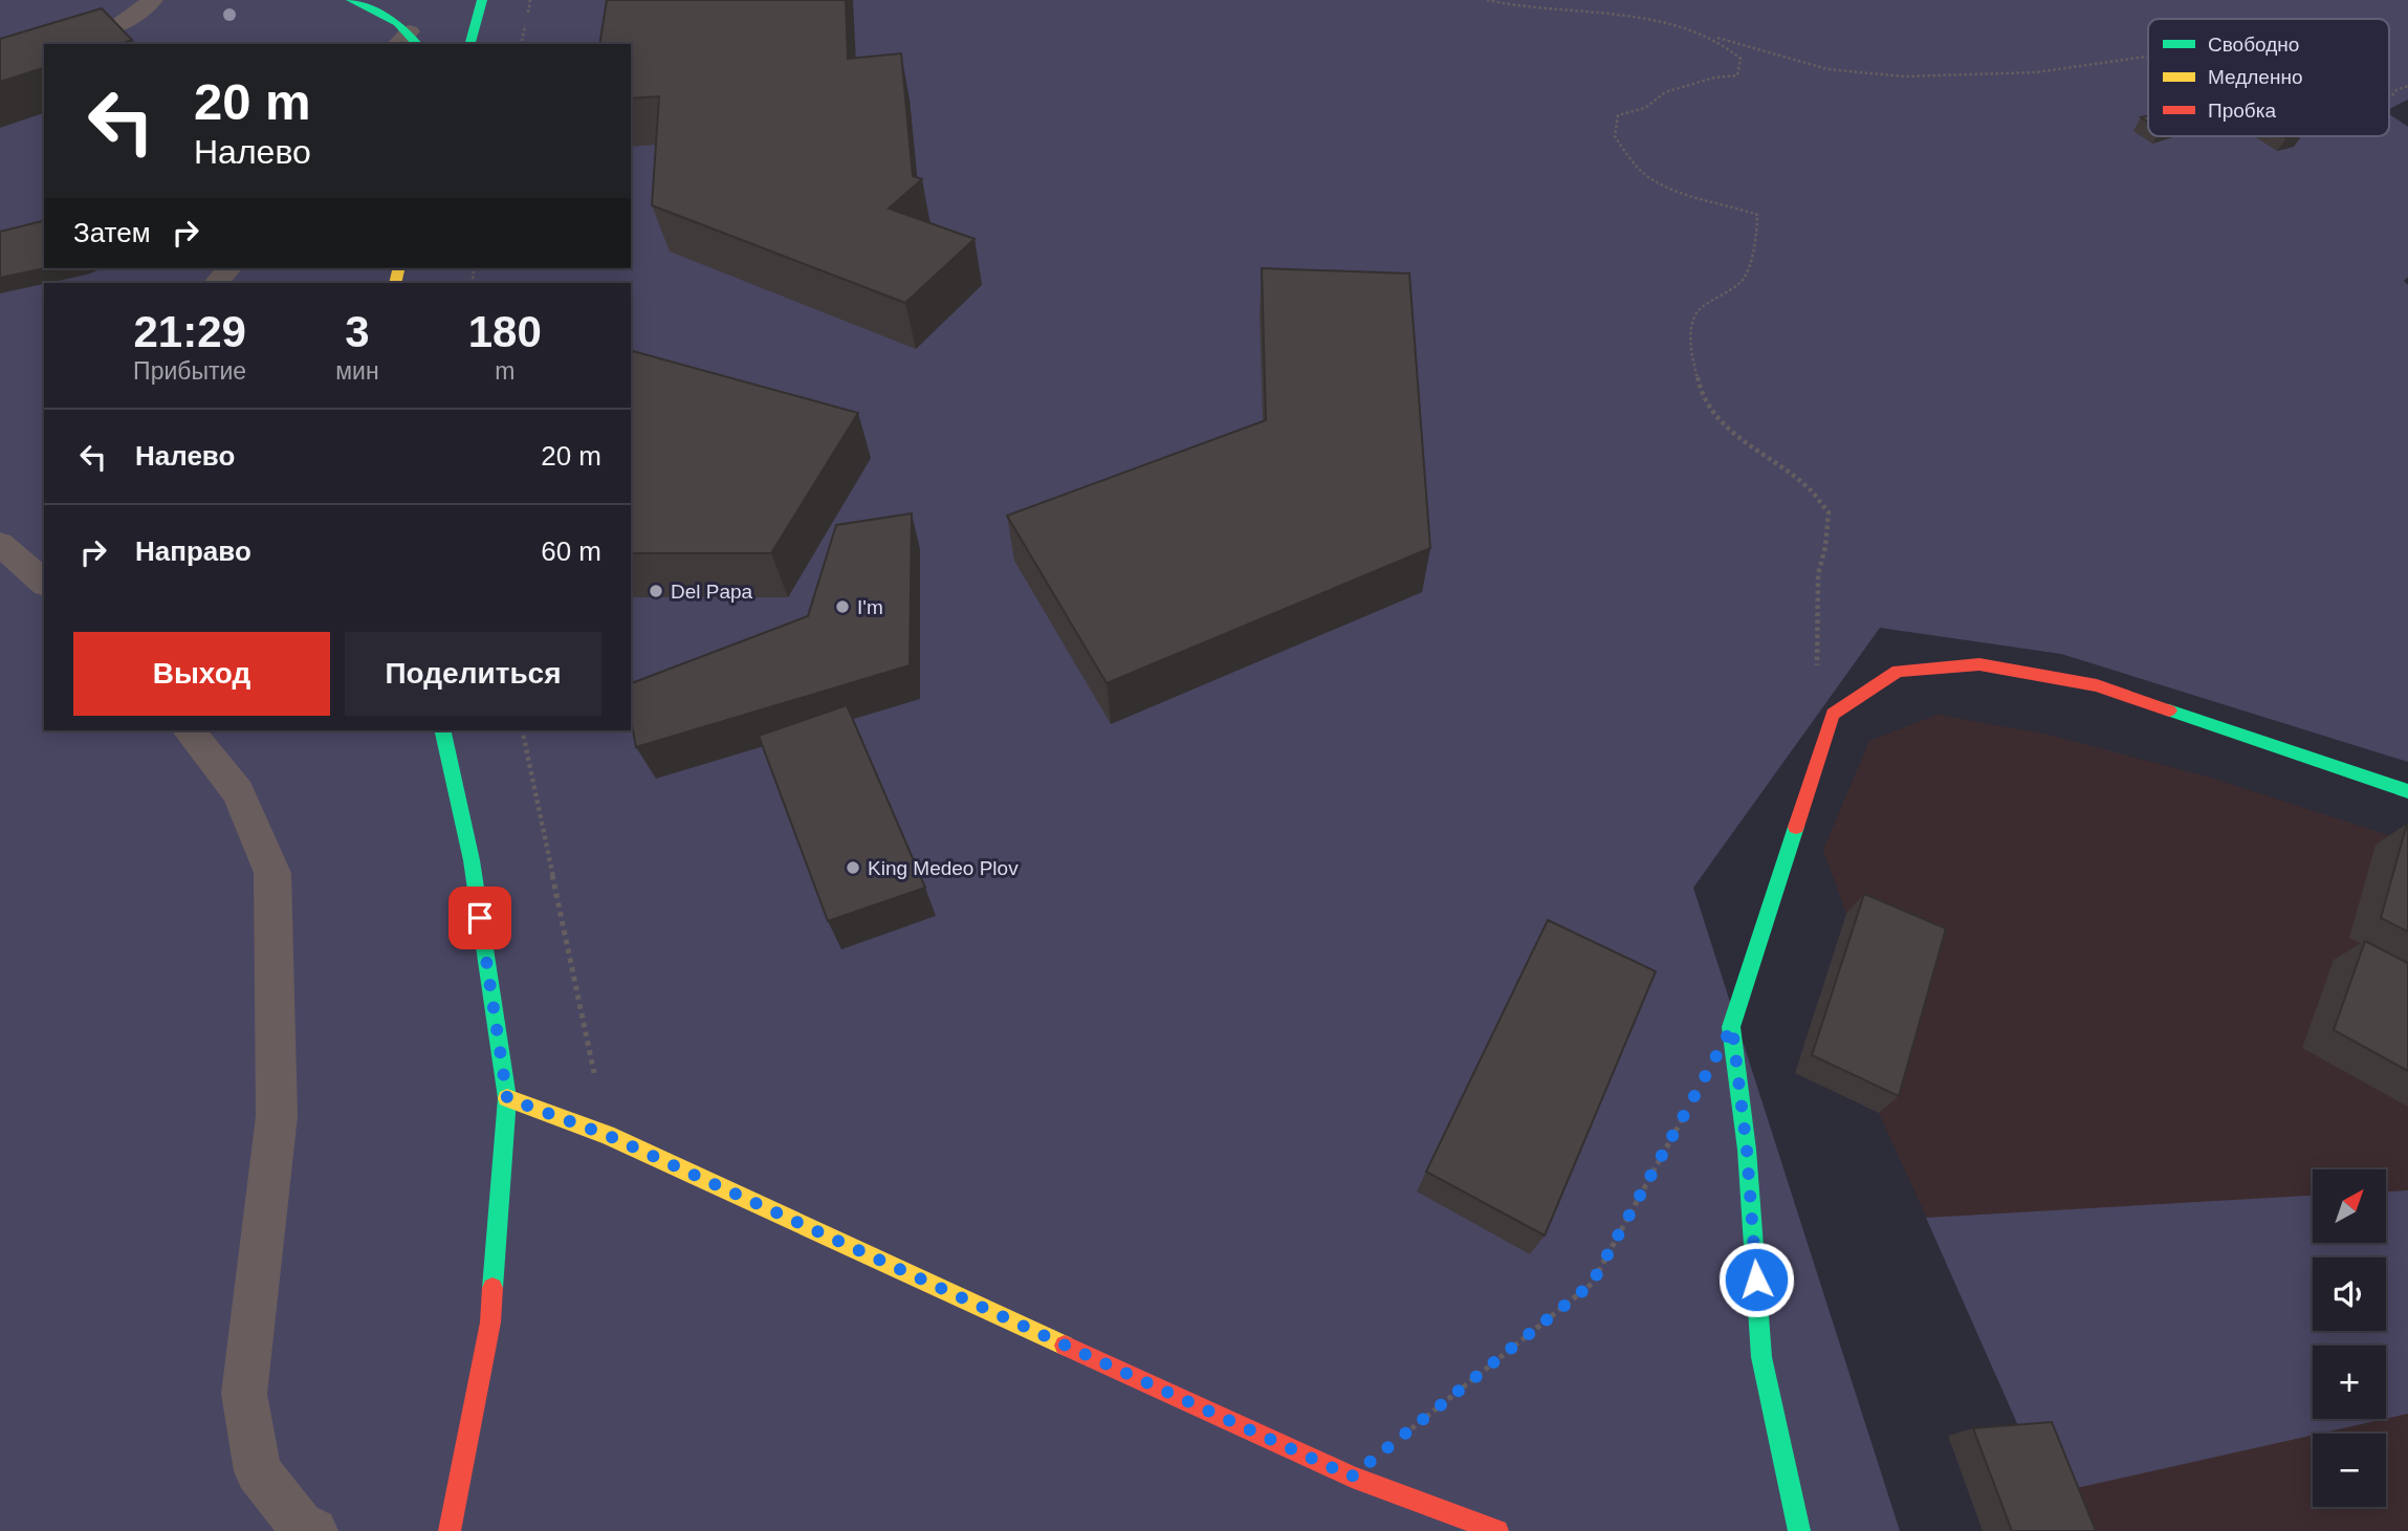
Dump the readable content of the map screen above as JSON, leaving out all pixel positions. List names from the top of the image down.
{
  "places": ["Del Papa", "I'm", "King Medeo Plov"],
  "legend": ["Свободно", "Медленно", "Пробка"],
  "north": "top right",
  "page": {
    "turn": ["20 m", "Налево"],
    "then": "Затем",
    "eta": [
      "21:29",
      "Прибытие",
      "3",
      "мин",
      "180",
      "m"
    ],
    "list": [
      {
        "name": "Налево",
        "value": "20 m"
      },
      {
        "name": "Направо",
        "value": "60 m"
      }
    ],
    "buttons": ["Выход", "Поделиться"],
    "map_buttons": ["+", "−"]
  }
}
